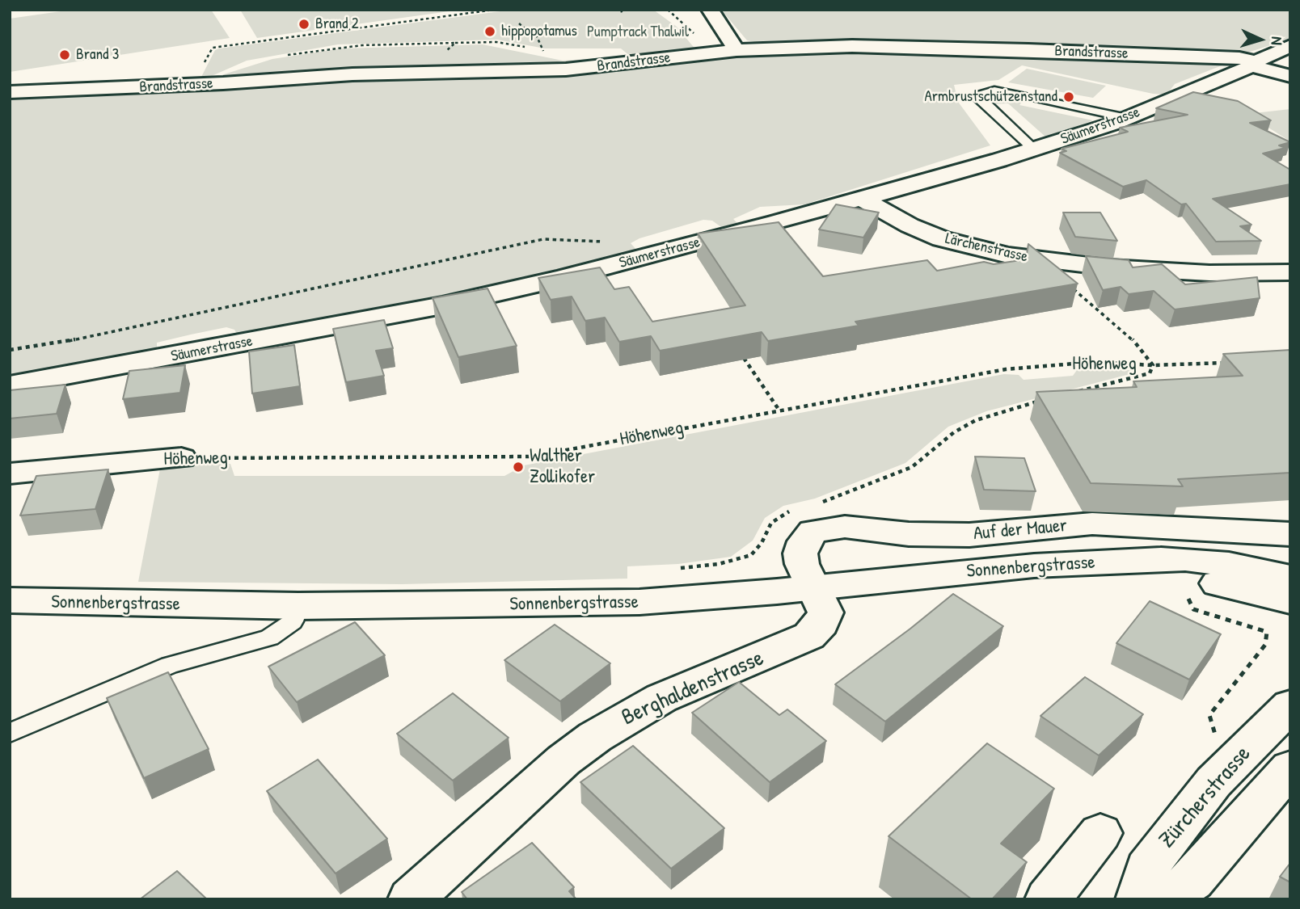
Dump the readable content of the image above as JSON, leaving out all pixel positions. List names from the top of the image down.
{
  "streets": {
    "street": [
      "Brandstrasse",
      "Säumerstrasse",
      "Lärchenstrasse",
      "Höhenweg",
      "Auf der Mauer",
      "Sonnenbergstrasse",
      "Berghaldenstrasse",
      "Zürcherstrasse"
    ]
  },
  "crossings": [
    ["Brandstrasse", "Säumerstrasse"],
    ["Säumerstrasse", "Lärchenstrasse"],
    ["Auf der Mauer", "Sonnenbergstrasse"],
    ["Auf der Mauer", "Berghaldenstrasse"],
    ["Sonnenbergstrasse", "Berghaldenstrasse"]
  ],
  "parks": ["Pumptrack Thalwil"],
  "places": [
    "Brand 2",
    "hippopotamus",
    "Brand 3",
    "Armbrustschützenstand",
    "Walther Zollikofer"
  ],
  "north": "right"
}
